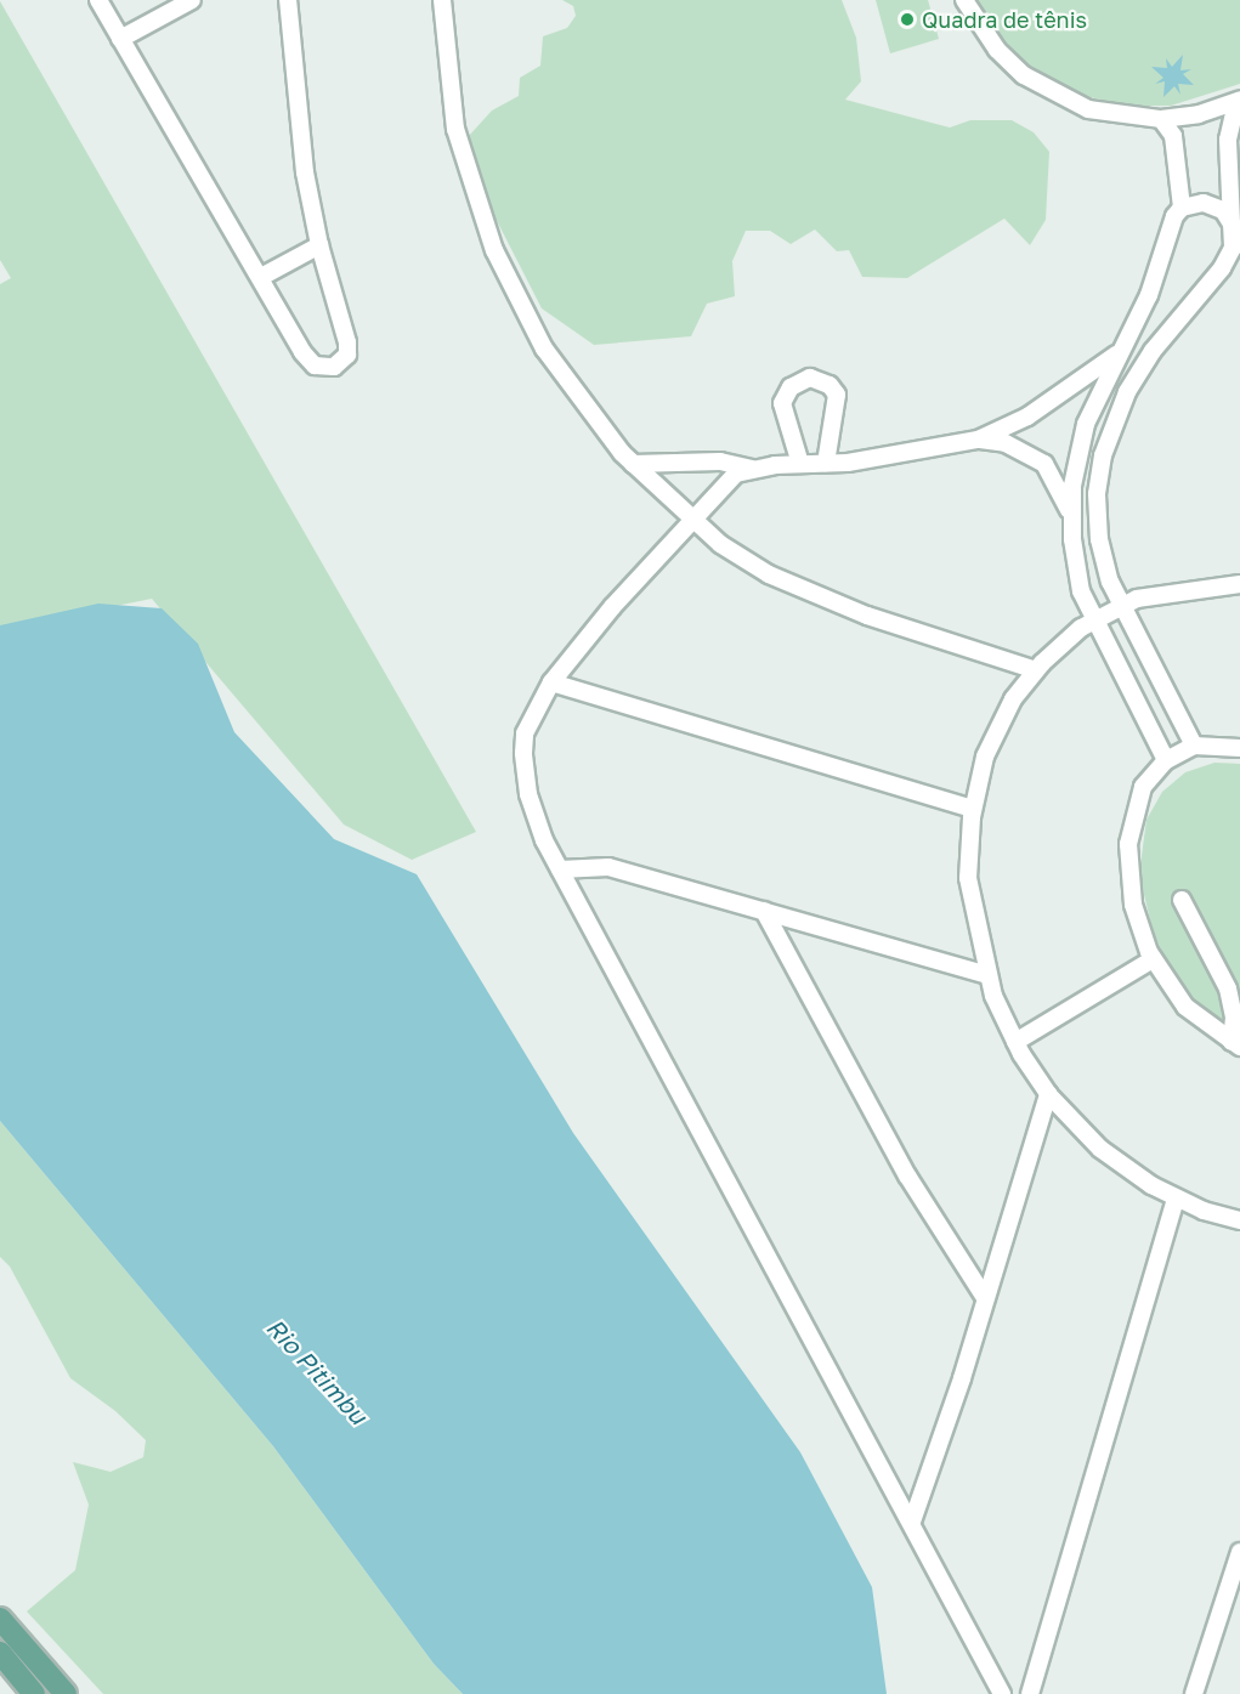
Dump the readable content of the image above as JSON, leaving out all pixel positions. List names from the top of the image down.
{
  "water": ["Rio Pitimbu"],
  "places": ["Quadra de tênis"]
}
